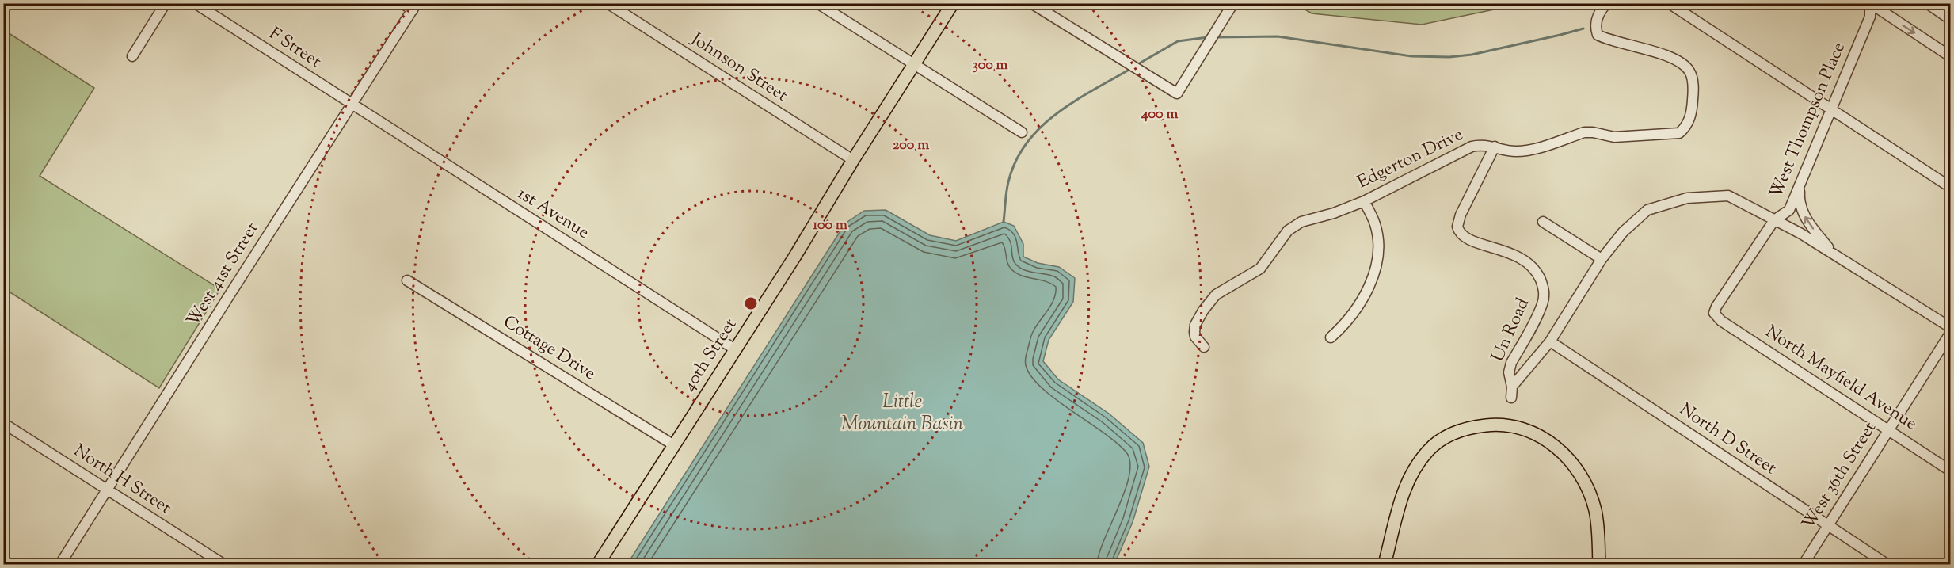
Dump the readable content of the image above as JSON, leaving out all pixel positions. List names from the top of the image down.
{
  "streets": {
    "main road": ["40th Street"],
    "street": [
      "F Street",
      "Johnson Street",
      "West Thompson Place",
      "Edgerton Drive",
      "1st Avenue",
      "West 41st Street",
      "Un Road",
      "Cottage Drive",
      "North Mayfield Avenue",
      "North D Street",
      "West 36th Street",
      "North H Street"
    ]
  },
  "crossings": [
    ["F Street", "1st Avenue"],
    ["F Street", "West 41st Street"],
    ["Johnson Street", "40th Street"],
    ["West Thompson Place", "North Mayfield Avenue"],
    ["Edgerton Drive", "Un Road"],
    ["1st Avenue", "West 41st Street"],
    ["1st Avenue", "40th Street"],
    ["West 41st Street", "North H Street"],
    ["Cottage Drive", "40th Street"],
    ["North Mayfield Avenue", "West 36th Street"],
    ["North D Street", "West 36th Street"]
  ],
  "water": ["Little Mountain Basin"],
  "rings": [
    "300 m",
    "400 m",
    "200 m",
    "100 m"
  ]
}
